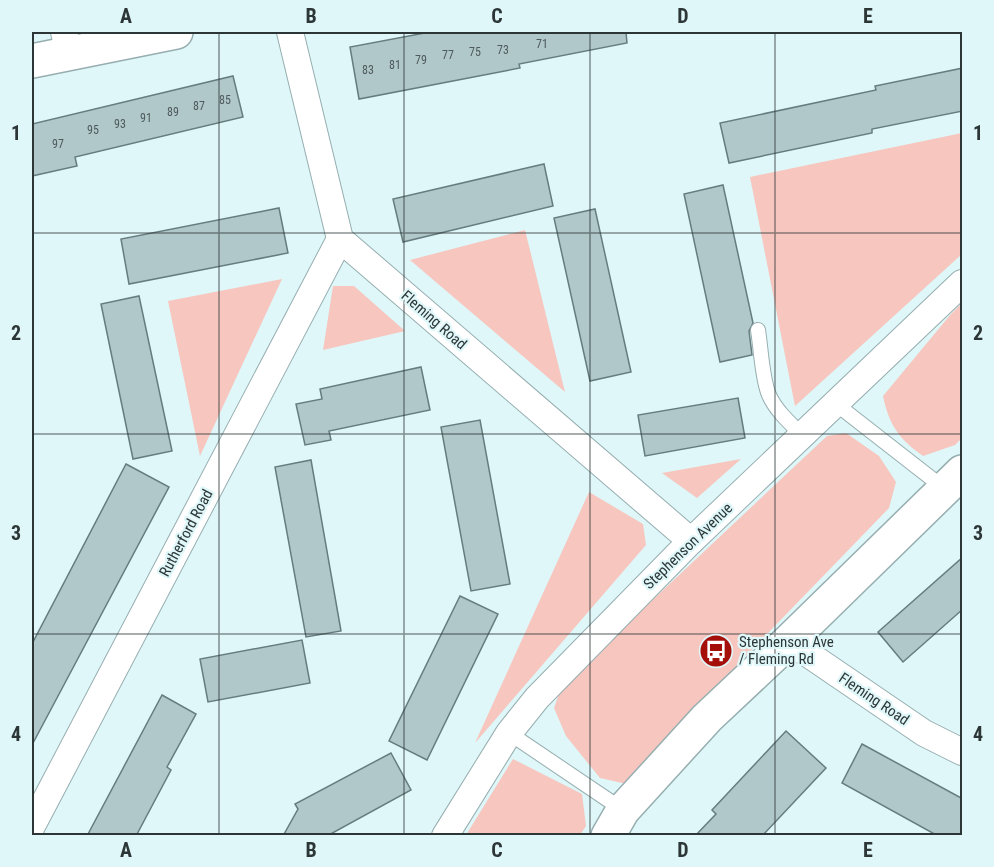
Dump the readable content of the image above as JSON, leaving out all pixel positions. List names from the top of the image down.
{
  "streets": {
    "street": ["Fleming Road", "Rutherford Road", "Stephenson Avenue"]
  },
  "crossings": [
    ["Fleming Road", "Rutherford Road"],
    ["Fleming Road", "Stephenson Avenue"]
  ],
  "places": {
    "bus stop": ["Stephenson Ave / Fleming Rd"]
  },
  "house_numbers": [
    "71",
    "73",
    "75",
    "77",
    "79",
    "81",
    "83",
    "85",
    "87",
    "89",
    "91",
    "93",
    "95",
    "97"
  ],
  "grid": {
    "columns": [
      "A",
      "B",
      "C",
      "D",
      "E"
    ],
    "rows": [
      "1",
      "2",
      "3",
      "4"
    ]
  }
}
